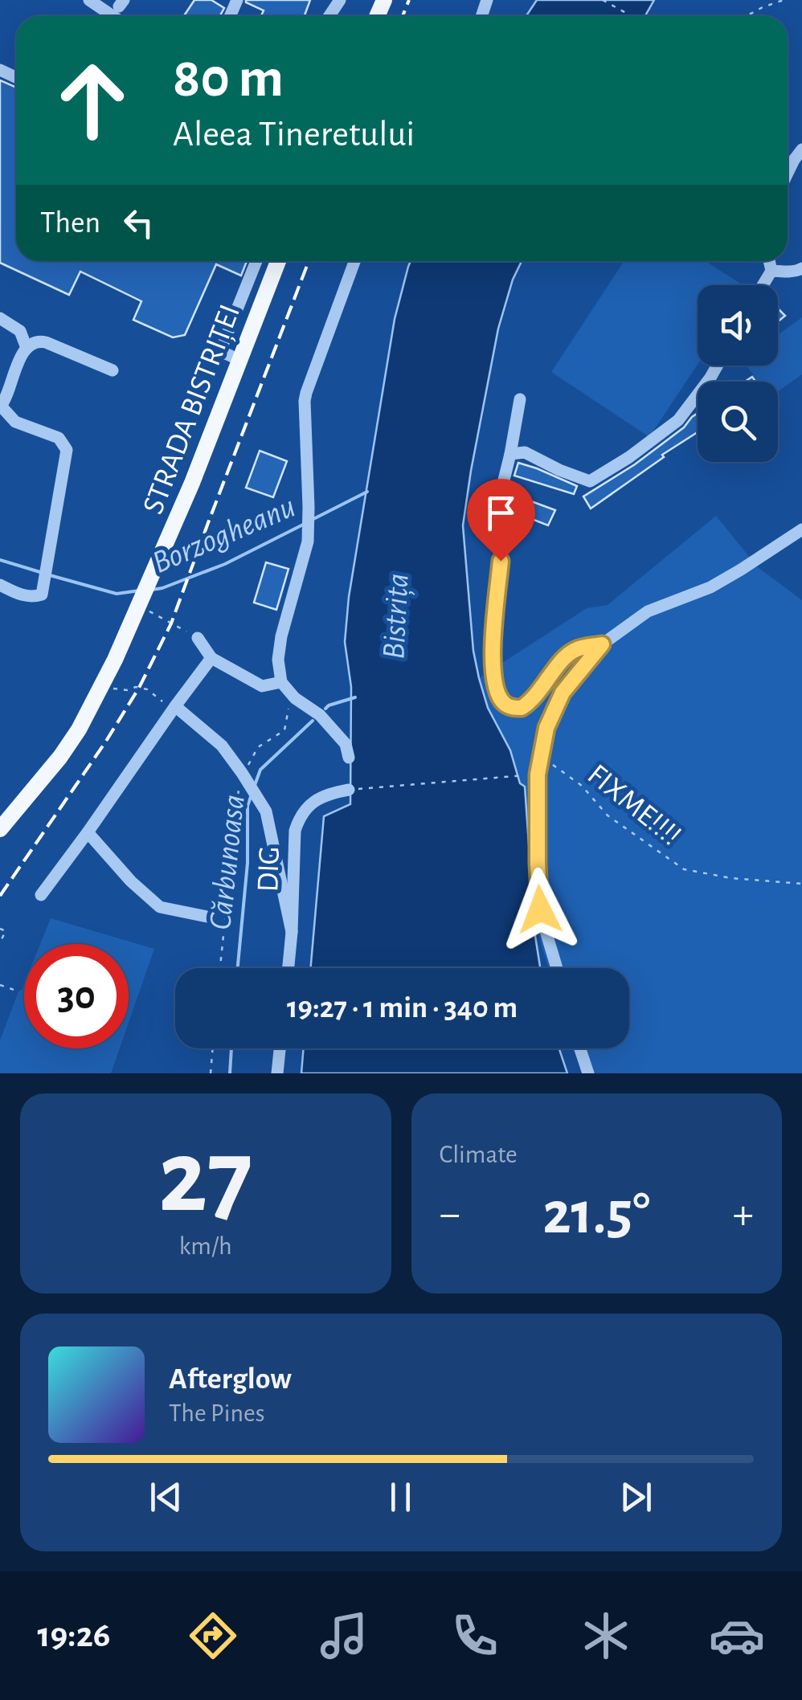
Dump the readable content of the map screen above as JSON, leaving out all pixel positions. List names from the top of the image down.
{
  "streets": {
    "main road": ["STRADA BISTRIȚEI"],
    "street": ["DIG"],
    "path": ["FIXME!!!!"]
  },
  "water": ["Borzogheanu", "Bistrița", "Cărbunoasa"],
  "page": {
    "turn": ["80 m", "Aleea Tineretului"],
    "then": "Then",
    "limit": "30",
    "trip": "19:27 · 1 min · 340 m",
    "tile": [
      ["27", "km/h"],
      "Climate"
    ],
    "heat": ["−", "21.5°", "+"],
    "song": ["Afterglow", "The Pines"],
    "tabs": "19:26"
  }
}
